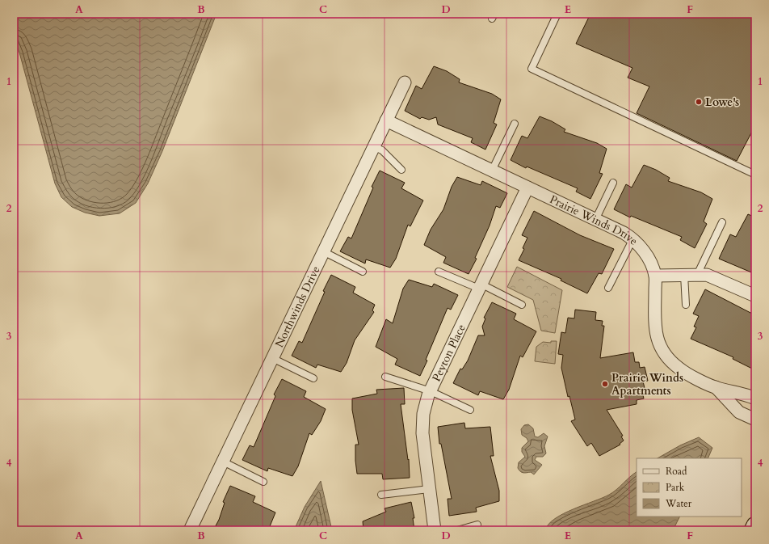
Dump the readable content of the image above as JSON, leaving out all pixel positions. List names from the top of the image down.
{
  "streets": {
    "street": ["Prairie Winds Drive", "Northwinds Drive", "Peyton Place"]
  },
  "crossings": [
    ["Prairie Winds Drive", "Northwinds Drive"],
    ["Prairie Winds Drive", "Peyton Place"]
  ],
  "places": ["Lowe's", "Prairie Winds Apartments"],
  "legend": ["Road", "Park", "Water"],
  "grid": {
    "columns": [
      "A",
      "B",
      "C",
      "D",
      "E",
      "F"
    ],
    "rows": [
      "1",
      "2",
      "3",
      "4"
    ]
  }
}
